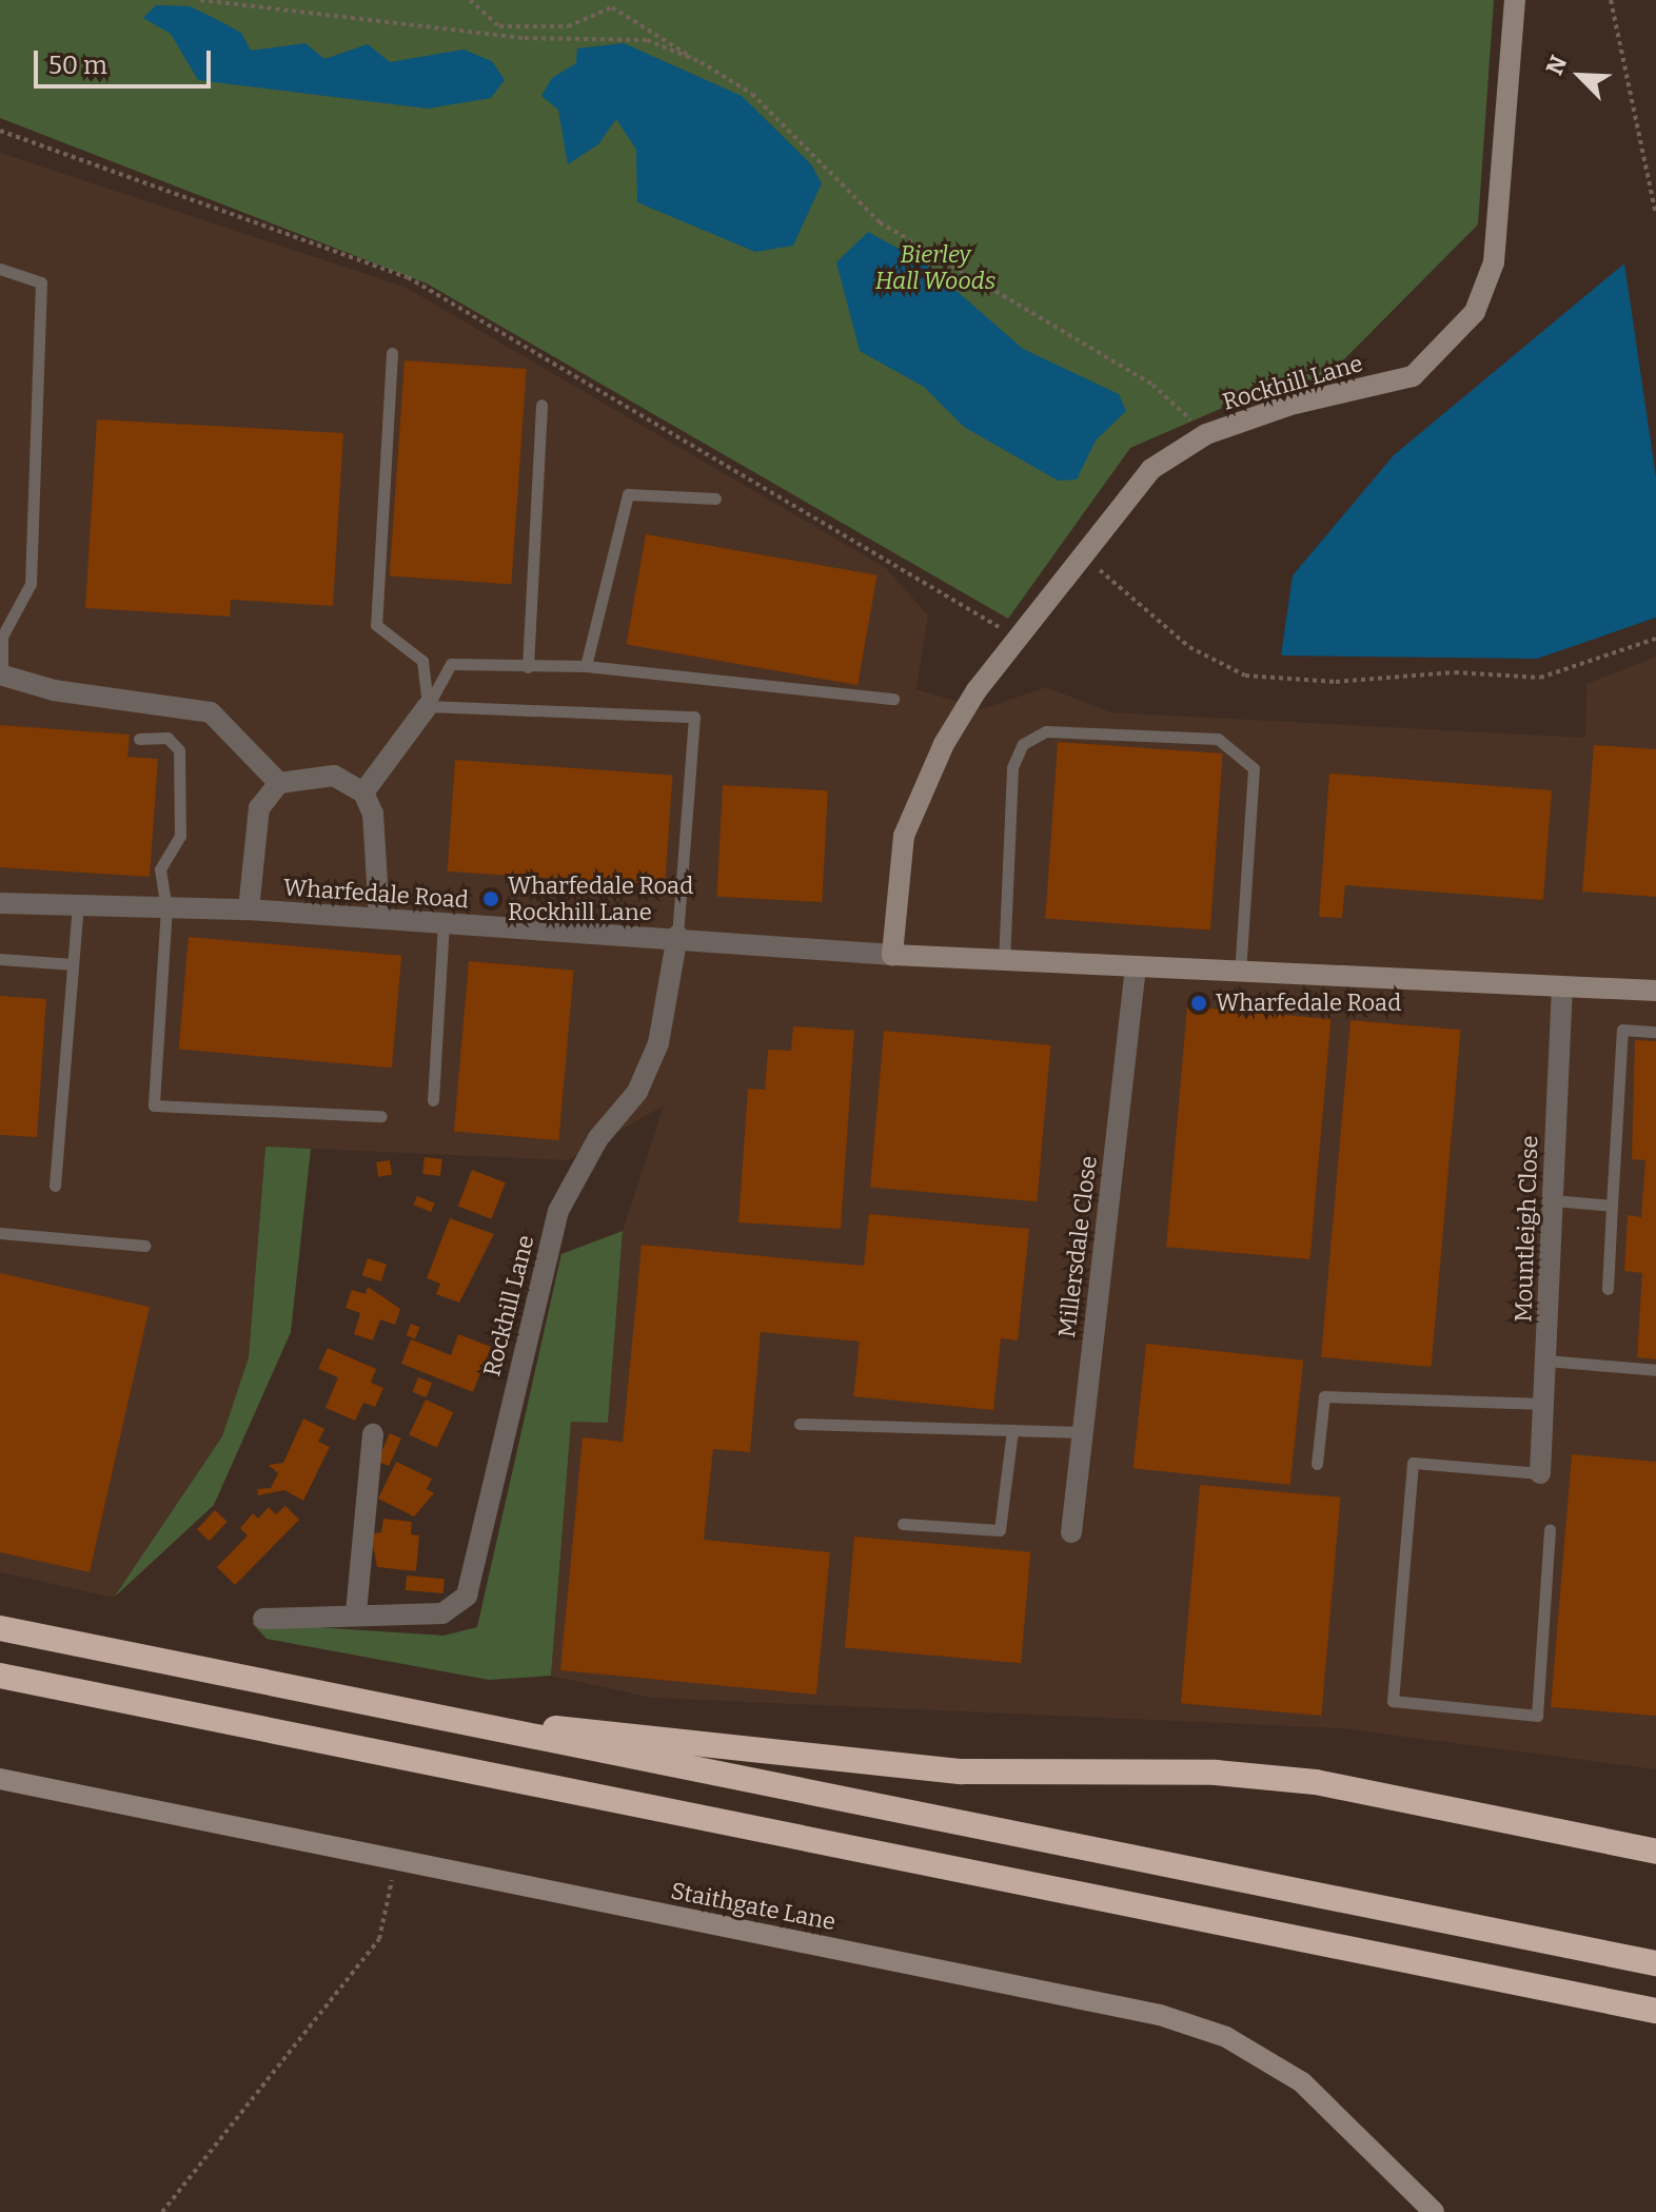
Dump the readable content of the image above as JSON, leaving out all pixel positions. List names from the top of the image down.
{
  "streets": {
    "street": [
      "Rockhill Lane",
      "Wharfedale Road",
      "Mountleigh Close",
      "Millersdale Close",
      "Staithgate Lane"
    ]
  },
  "crossings": [
    ["Rockhill Lane", "Wharfedale Road"],
    ["Wharfedale Road", "Mountleigh Close"],
    ["Wharfedale Road", "Millersdale Close"]
  ],
  "parks": ["Bierley Hall Woods"],
  "places": ["Wharfedale Road Rockhill Lane", "Wharfedale Road"],
  "scale_bar": "50 m",
  "north": "top left"
}
